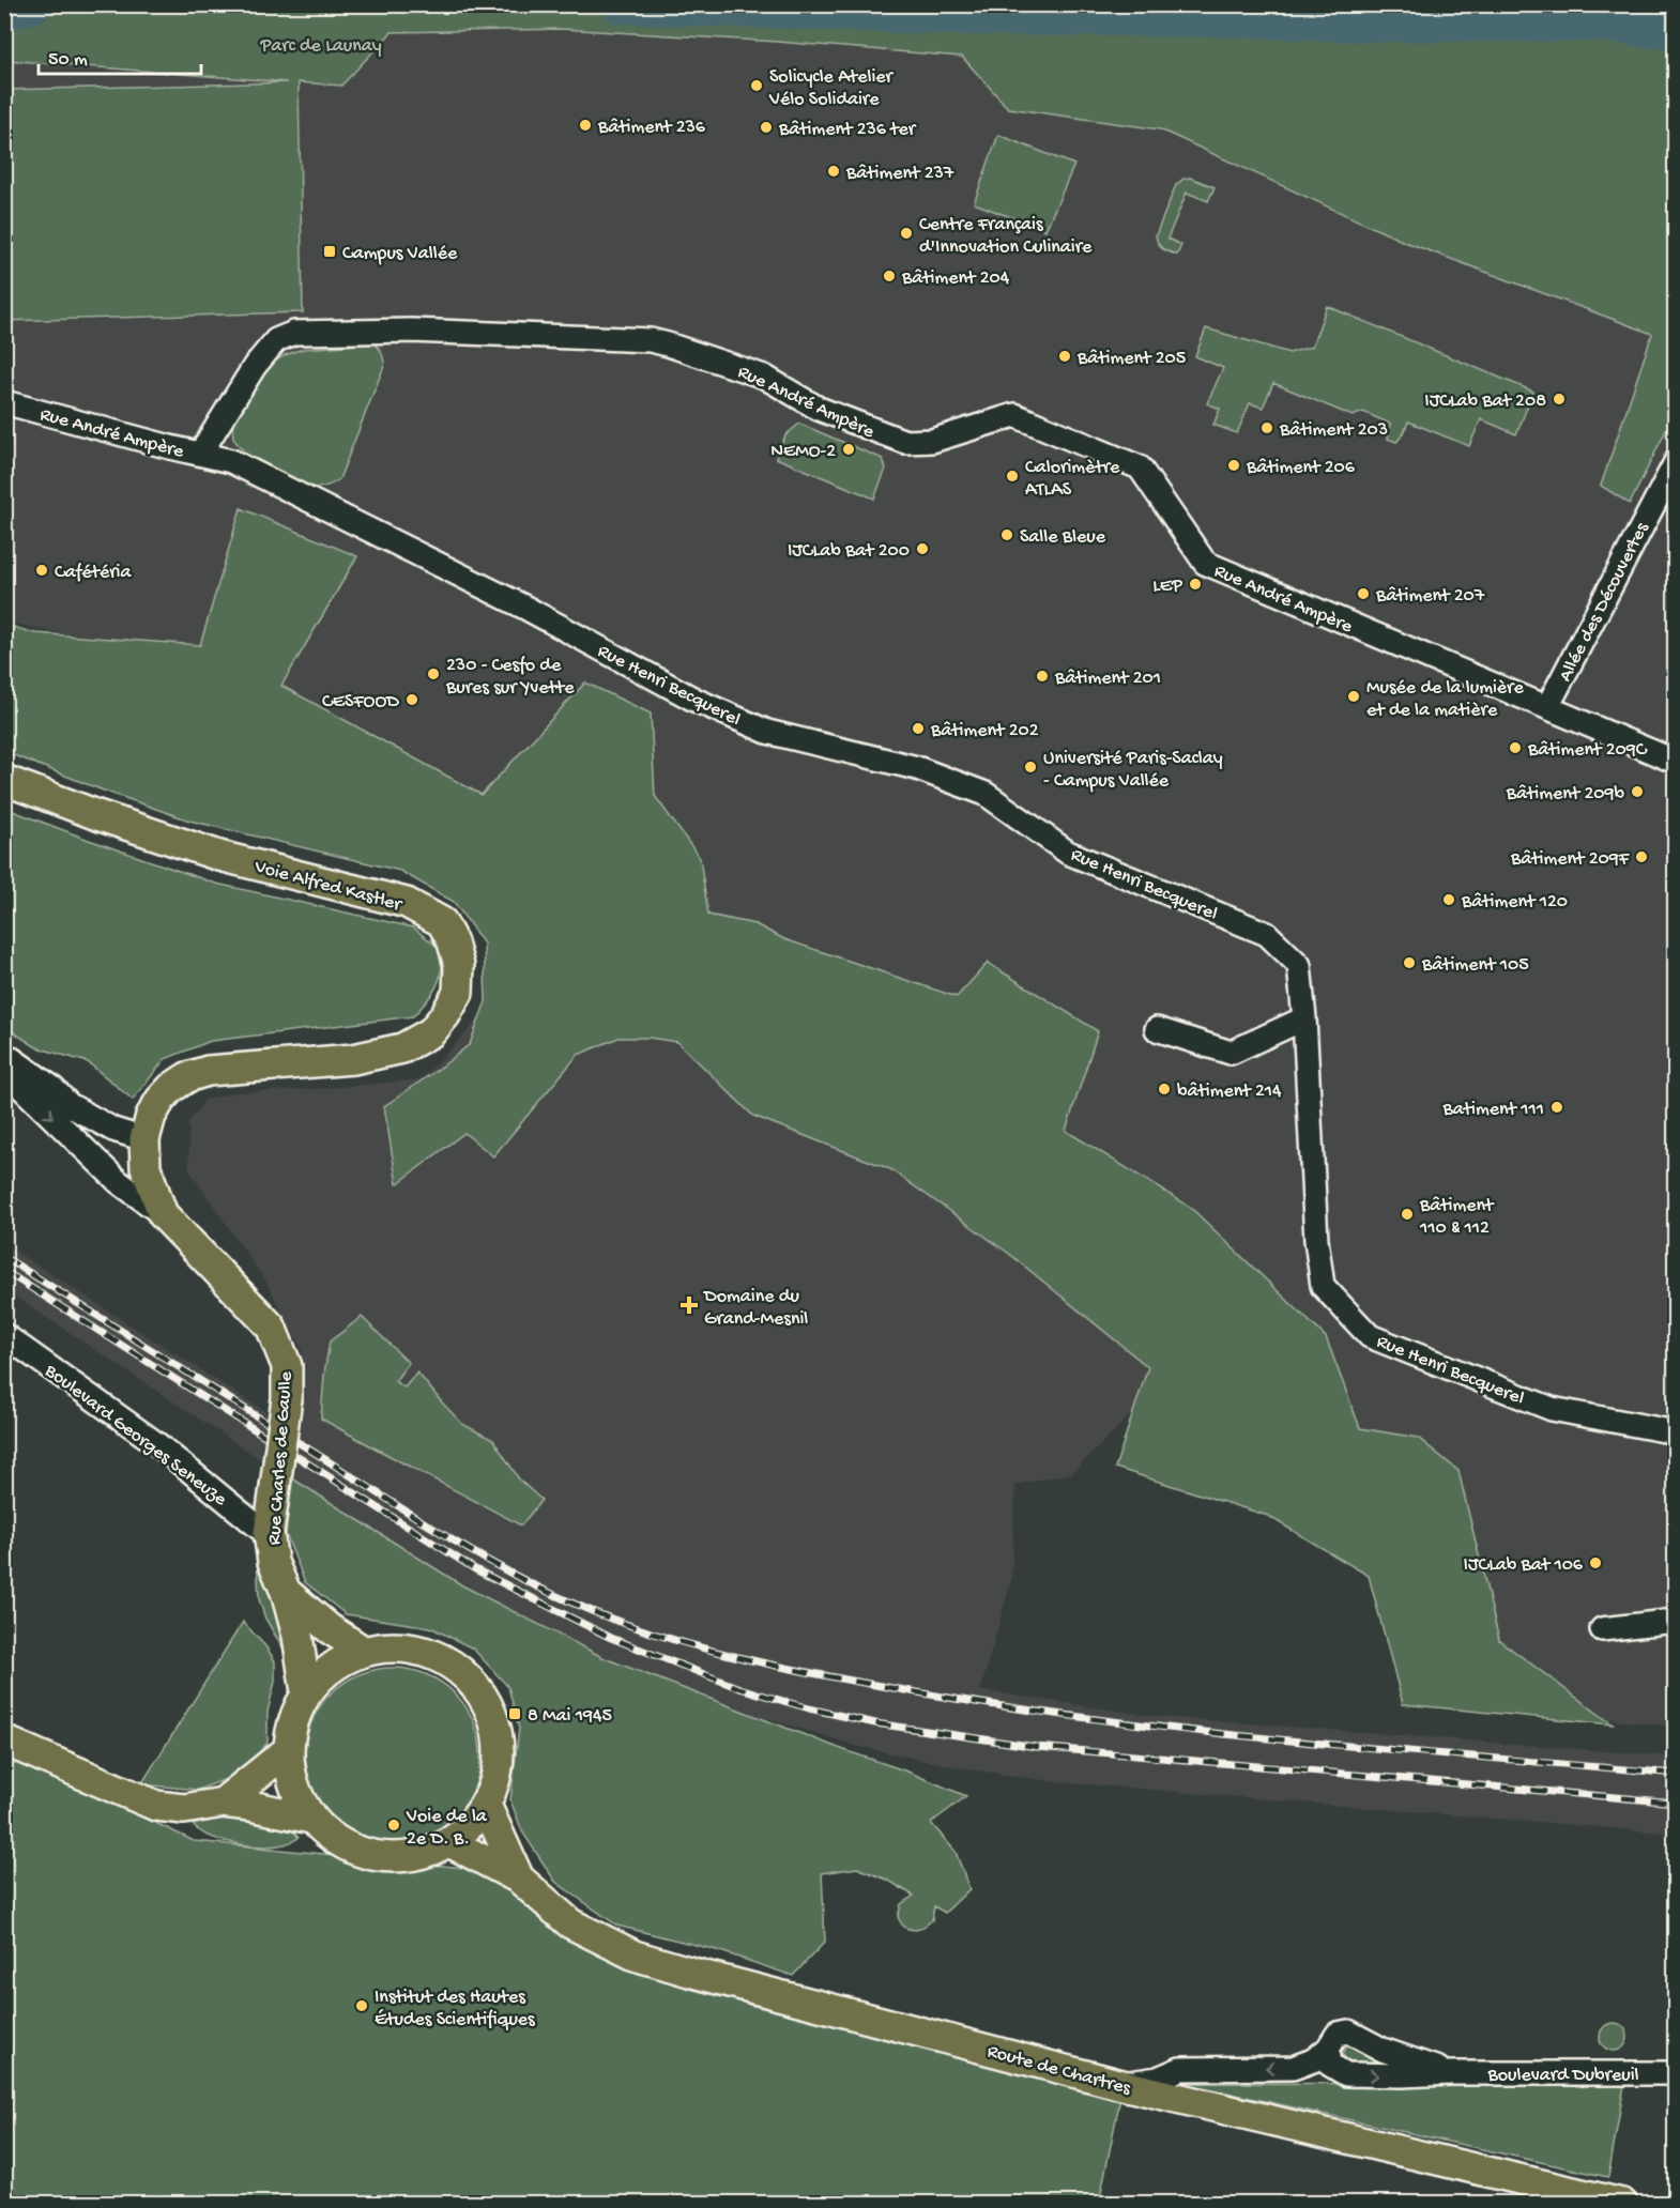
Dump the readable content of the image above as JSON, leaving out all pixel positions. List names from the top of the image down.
{
  "streets": {
    "main road": ["Voie Alfred Kastler", "Rue Charles de Gaulle", "Route de Chartres"],
    "street": [
      "Rue André Ampère",
      "Allée des Découvertes",
      "Rue Henri Becquerel",
      "Boulevard Georges Seneuze",
      "Boulevard Dubreuil"
    ]
  },
  "crossings": [
    ["Rue André Ampère", "Allée des Découvertes"],
    ["Rue André Ampère", "Rue Henri Becquerel"],
    ["Voie Alfred Kastler", "Rue Charles de Gaulle"],
    ["Boulevard Georges Seneuze", "Rue Charles de Gaulle"],
    ["Rue Charles de Gaulle", "Route de Chartres"],
    ["Route de Chartres", "Boulevard Dubreuil"]
  ],
  "parks": ["Parc de Launay"],
  "places": {
    "other": [
      "Solicycle Atelier Vélo Solidaire",
      "Bâtiment 236",
      "Bâtiment 236 ter",
      "Bâtiment 237",
      "Centre Français d'Innovation Culinaire",
      "Bâtiment 204",
      "Bâtiment 205",
      "IJCLab Bat 208",
      "Bâtiment 203",
      "NEMO-2",
      "Bâtiment 206",
      "Calorimètre ATLAS",
      "Salle Bleue",
      "IJCLab Bat 200",
      "Cafétéria",
      "LEP",
      "Bâtiment 207",
      "230 - Cesfo de Bures sur Yvette",
      "Bâtiment 201",
      "Musée de la lumière et de la matière",
      "CESFOOD",
      "Bâtiment 202",
      "Bâtiment 209C",
      "Université Paris-Saclay - Campus Vallée",
      "Bâtiment 209b",
      "Bâtiment 209F",
      "Bâtiment 120",
      "Bâtiment 105",
      "bâtiment 214",
      "Batiment 111",
      "Bâtiment 110 & 112",
      "IJCLab Bat 106",
      "Voie de la 2e D. B.",
      "Institut des Hautes Études Scientifiques"
    ],
    "transit": ["Campus Vallée", "8 Mai 1945"],
    "health": ["Domaine du Grand-Mesnil"]
  },
  "scale_bar": "50 m"
}
